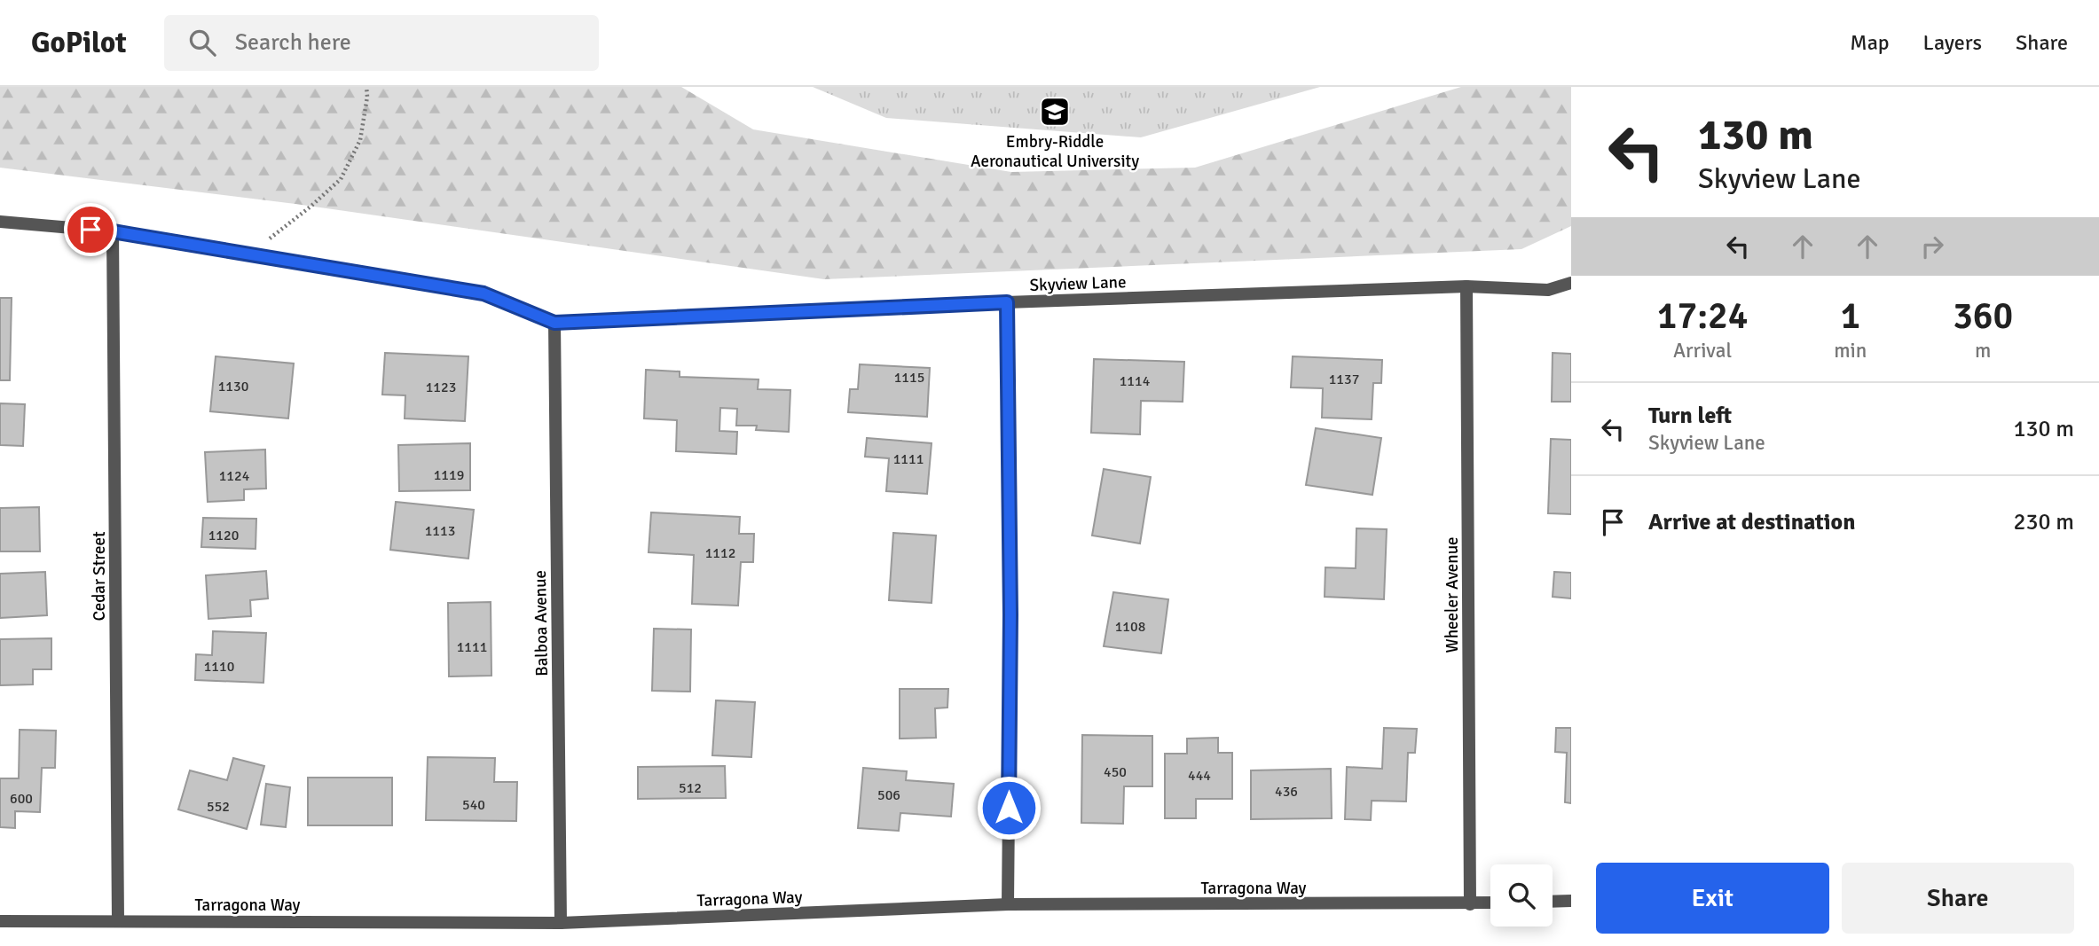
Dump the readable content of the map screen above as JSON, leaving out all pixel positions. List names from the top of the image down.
{
  "streets": {
    "street": [
      "Skyview Lane",
      "Cedar Street",
      "Wheeler Avenue",
      "Balboa Avenue",
      "Tarragona Way"
    ]
  },
  "crossings": [
    ["Skyview Lane", "Cedar Street"],
    ["Skyview Lane", "Wheeler Avenue"],
    ["Skyview Lane", "Balboa Avenue"],
    ["Cedar Street", "Tarragona Way"],
    ["Wheeler Avenue", "Tarragona Way"],
    ["Balboa Avenue", "Tarragona Way"]
  ],
  "places": {
    "school or university": ["Embry-Riddle Aeronautical University"]
  },
  "house_numbers": [
    "1115",
    "1137",
    "1114",
    "1130",
    "1123",
    "1111",
    "1119",
    "1124",
    "1113",
    "1120",
    "1112",
    "1108",
    "1111",
    "1110",
    "450",
    "444",
    "512",
    "436",
    "506",
    "600",
    "540",
    "552"
  ],
  "page": {
    "header": "GoPilot",
    "search": "Search here",
    "nav": ["Map", "Layers", "Share"],
    "turn": ["130 m", "Skyview Lane"],
    "eta": [
      "17:24",
      "Arrival",
      "1",
      "min",
      "360",
      "m"
    ],
    "list": [
      {
        "name": "Turn left",
        "note": "Skyview Lane",
        "value": "130 m"
      },
      {
        "name": "Arrive at destination",
        "value": "230 m"
      }
    ],
    "buttons": ["Exit", "Share"]
  }
}
